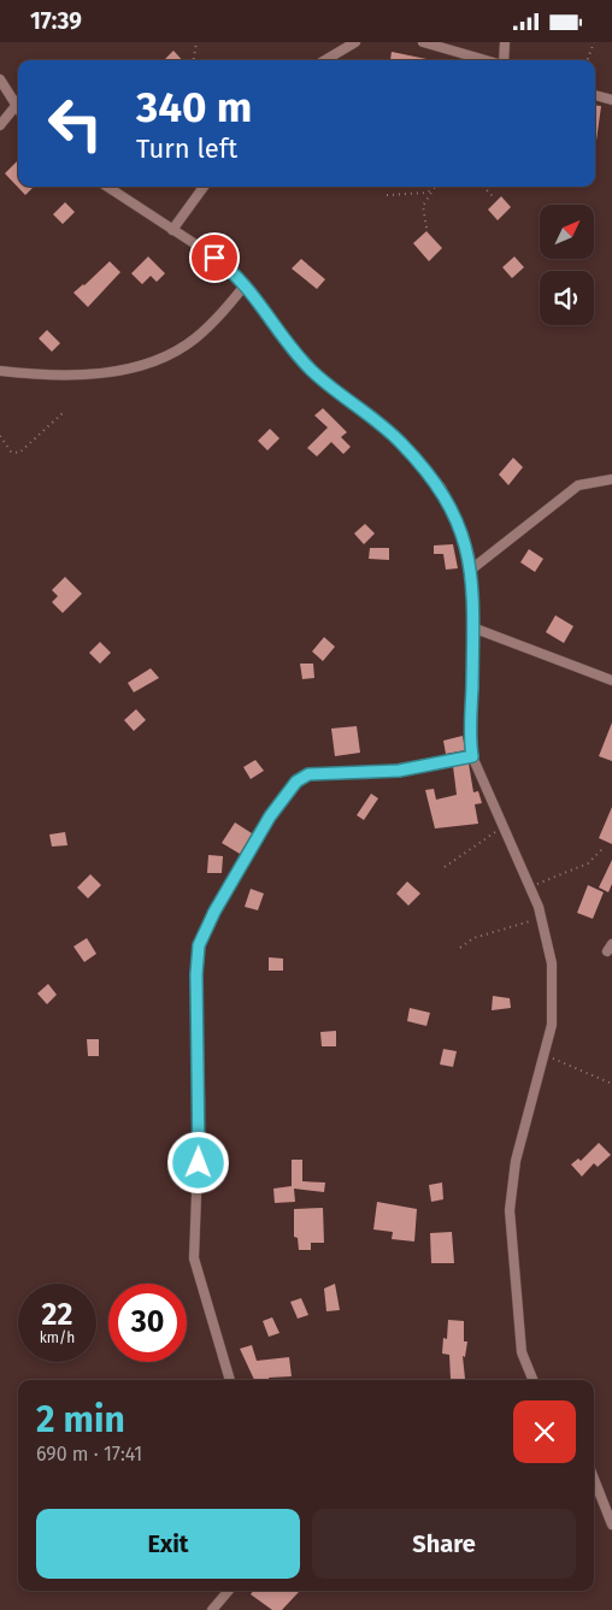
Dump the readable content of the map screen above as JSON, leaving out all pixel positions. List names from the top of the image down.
{
  "north": "top right",
  "page": {
    "status": "17:39",
    "turn": ["340 m", "Turn left"],
    "speed": "22 km/h",
    "limit": "30",
    "heading": ["2 min", "690 m · 17:41"],
    "buttons": ["Exit", "Share"]
  }
}
